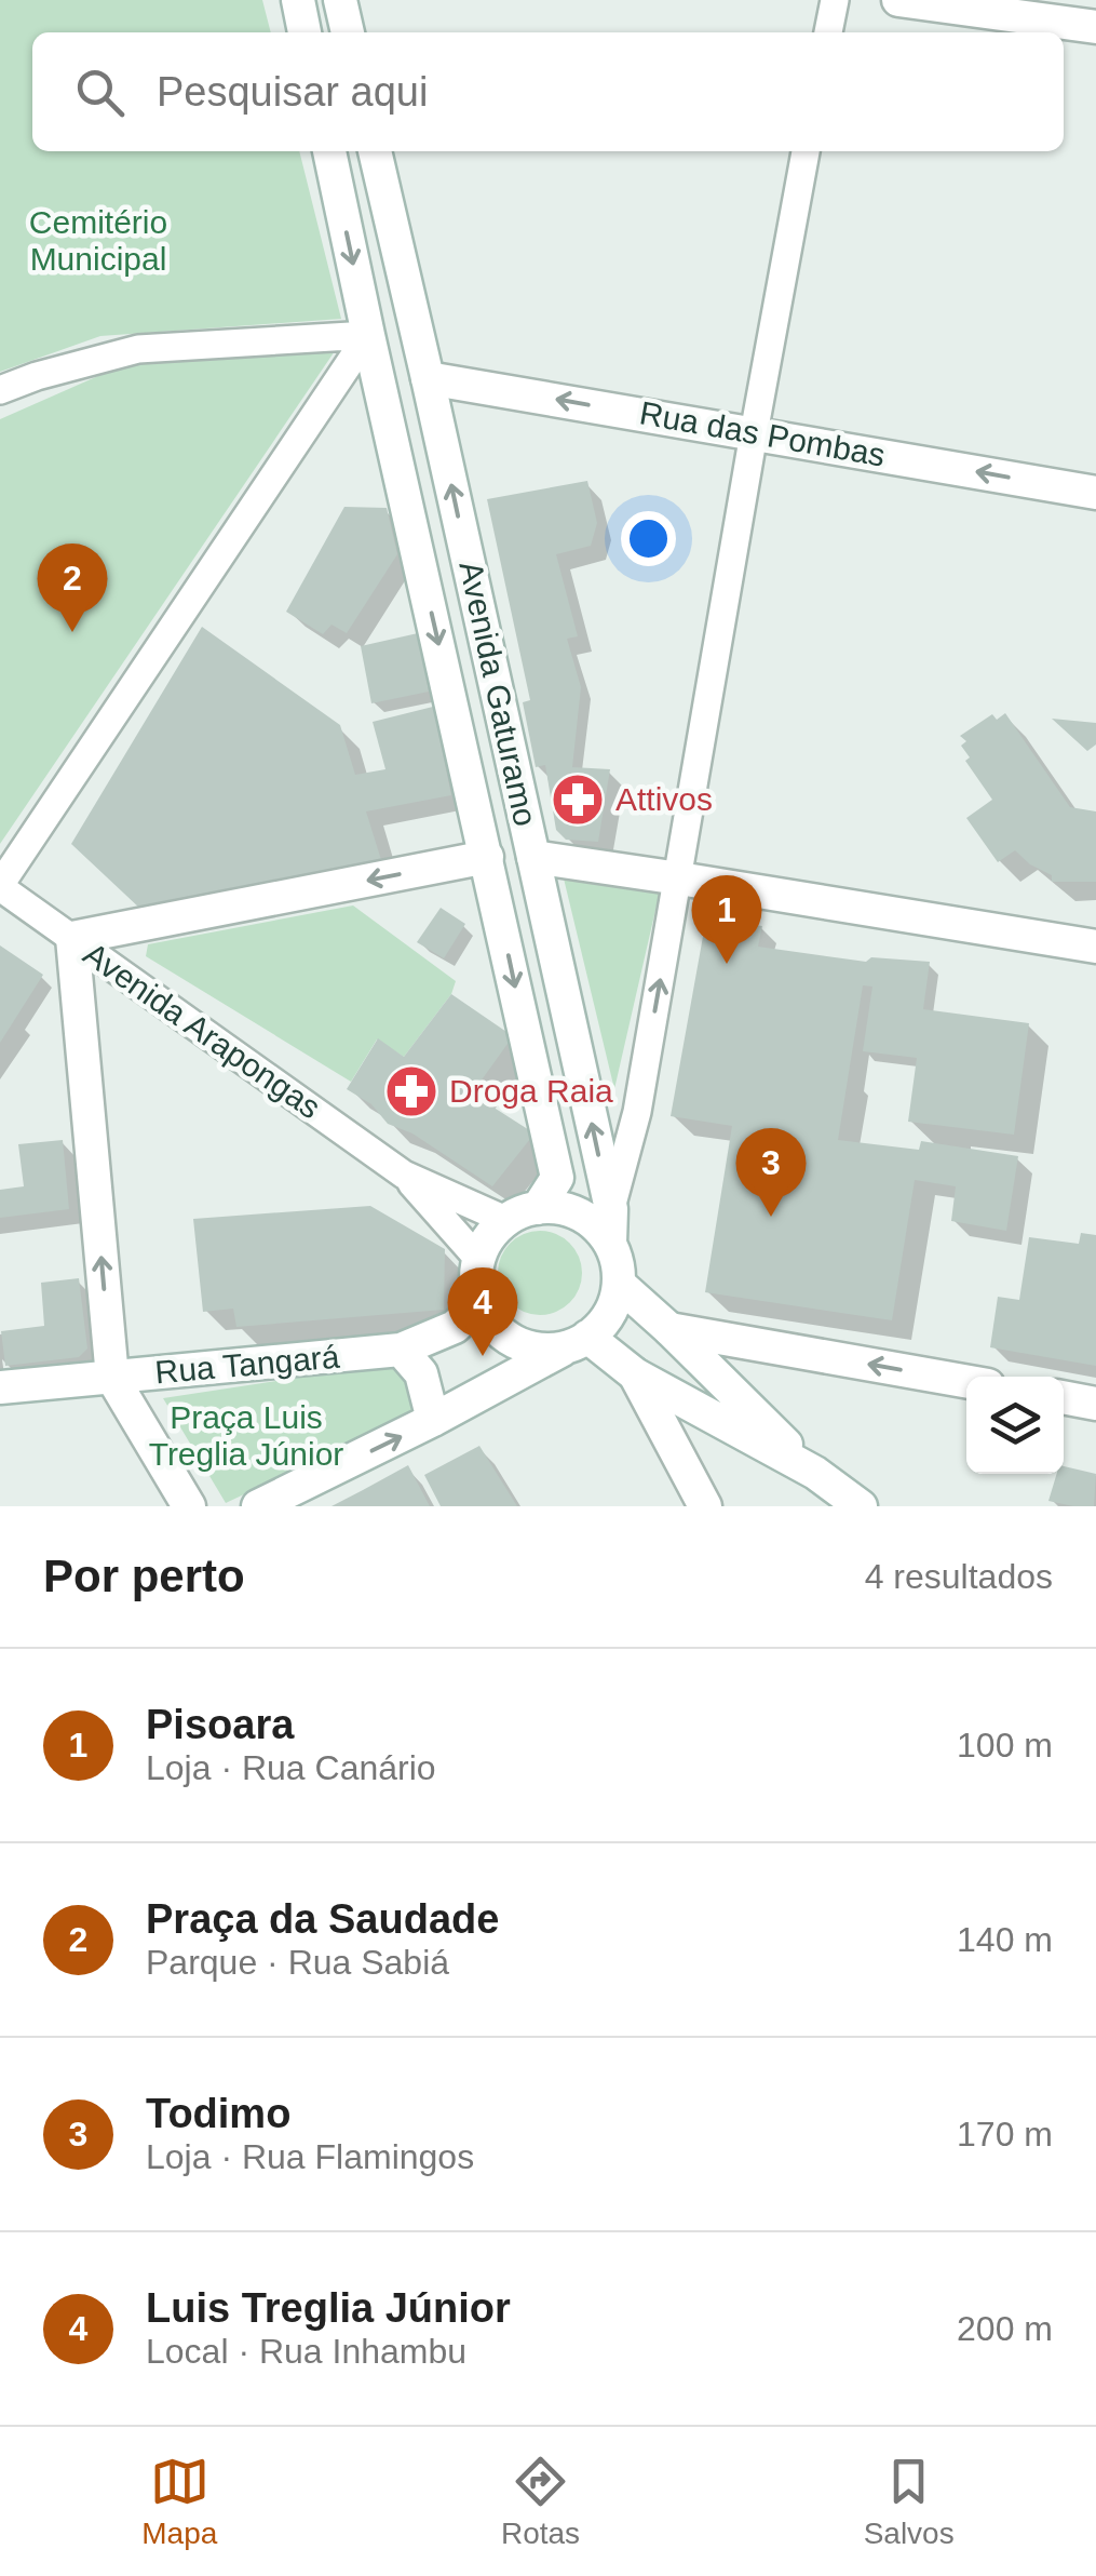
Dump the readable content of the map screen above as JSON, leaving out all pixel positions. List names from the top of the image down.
{
  "streets": {
    "main road": ["Rua das Pombas", "Avenida Gaturamo", "Rua Tangará"],
    "street": ["Avenida Arapongas"]
  },
  "crossings": [
    ["Rua das Pombas", "Avenida Gaturamo"],
    ["Avenida Gaturamo", "Avenida Arapongas"],
    ["Avenida Gaturamo", "Rua Tangará"],
    ["Avenida Arapongas", "Rua Tangará"]
  ],
  "one_way": ["Rua das Pombas"],
  "parks": ["Cemitério Municipal", "Praça Luis Treglia Júnior"],
  "places": {
    "pharmacy": ["Attivos", "Droga Raia"]
  },
  "page": {
    "search": "Pesquisar aqui",
    "pins": [
      "2",
      "1",
      "3",
      "4"
    ],
    "heading": ["Por perto", "4 resultados"],
    "list": [
      {
        "mark": "1",
        "name": "Pisoara",
        "note": "Loja · Rua Canário",
        "value": "100 m"
      },
      {
        "mark": "2",
        "name": "Praça da Saudade",
        "note": "Parque · Rua Sabiá",
        "value": "140 m"
      },
      {
        "mark": "3",
        "name": "Todimo",
        "note": "Loja · Rua Flamingos",
        "value": "170 m"
      },
      {
        "mark": "4",
        "name": "Luis Treglia Júnior",
        "note": "Local · Rua Inhambu",
        "value": "200 m"
      }
    ],
    "nav": ["Mapa", "Rotas", "Salvos"]
  }
}
